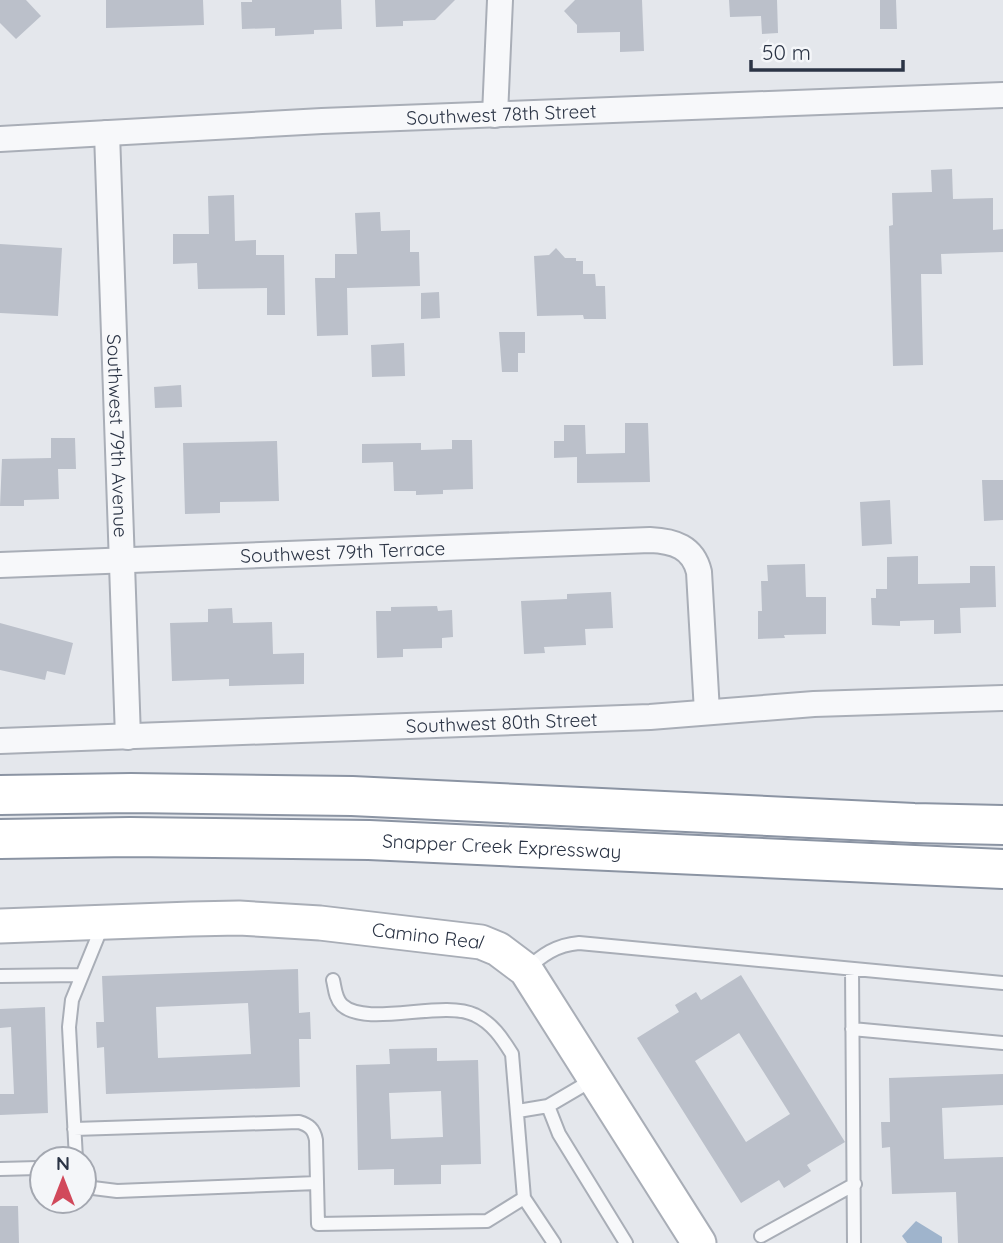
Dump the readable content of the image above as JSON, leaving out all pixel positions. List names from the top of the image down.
{
  "streets": {
    "highway": ["Snapper Creek Expressway"],
    "street": [
      "Southwest 78th Street",
      "Southwest 79th Avenue",
      "Southwest 79th Terrace",
      "Southwest 80th Street",
      "Camino Real"
    ]
  },
  "crossings": [
    ["Southwest 78th Street", "Southwest 79th Avenue"],
    ["Southwest 79th Avenue", "Southwest 79th Terrace"],
    ["Southwest 79th Avenue", "Southwest 80th Street"],
    ["Southwest 79th Terrace", "Southwest 80th Street"]
  ],
  "scale_bar": "50 m",
  "north": "top"
}
